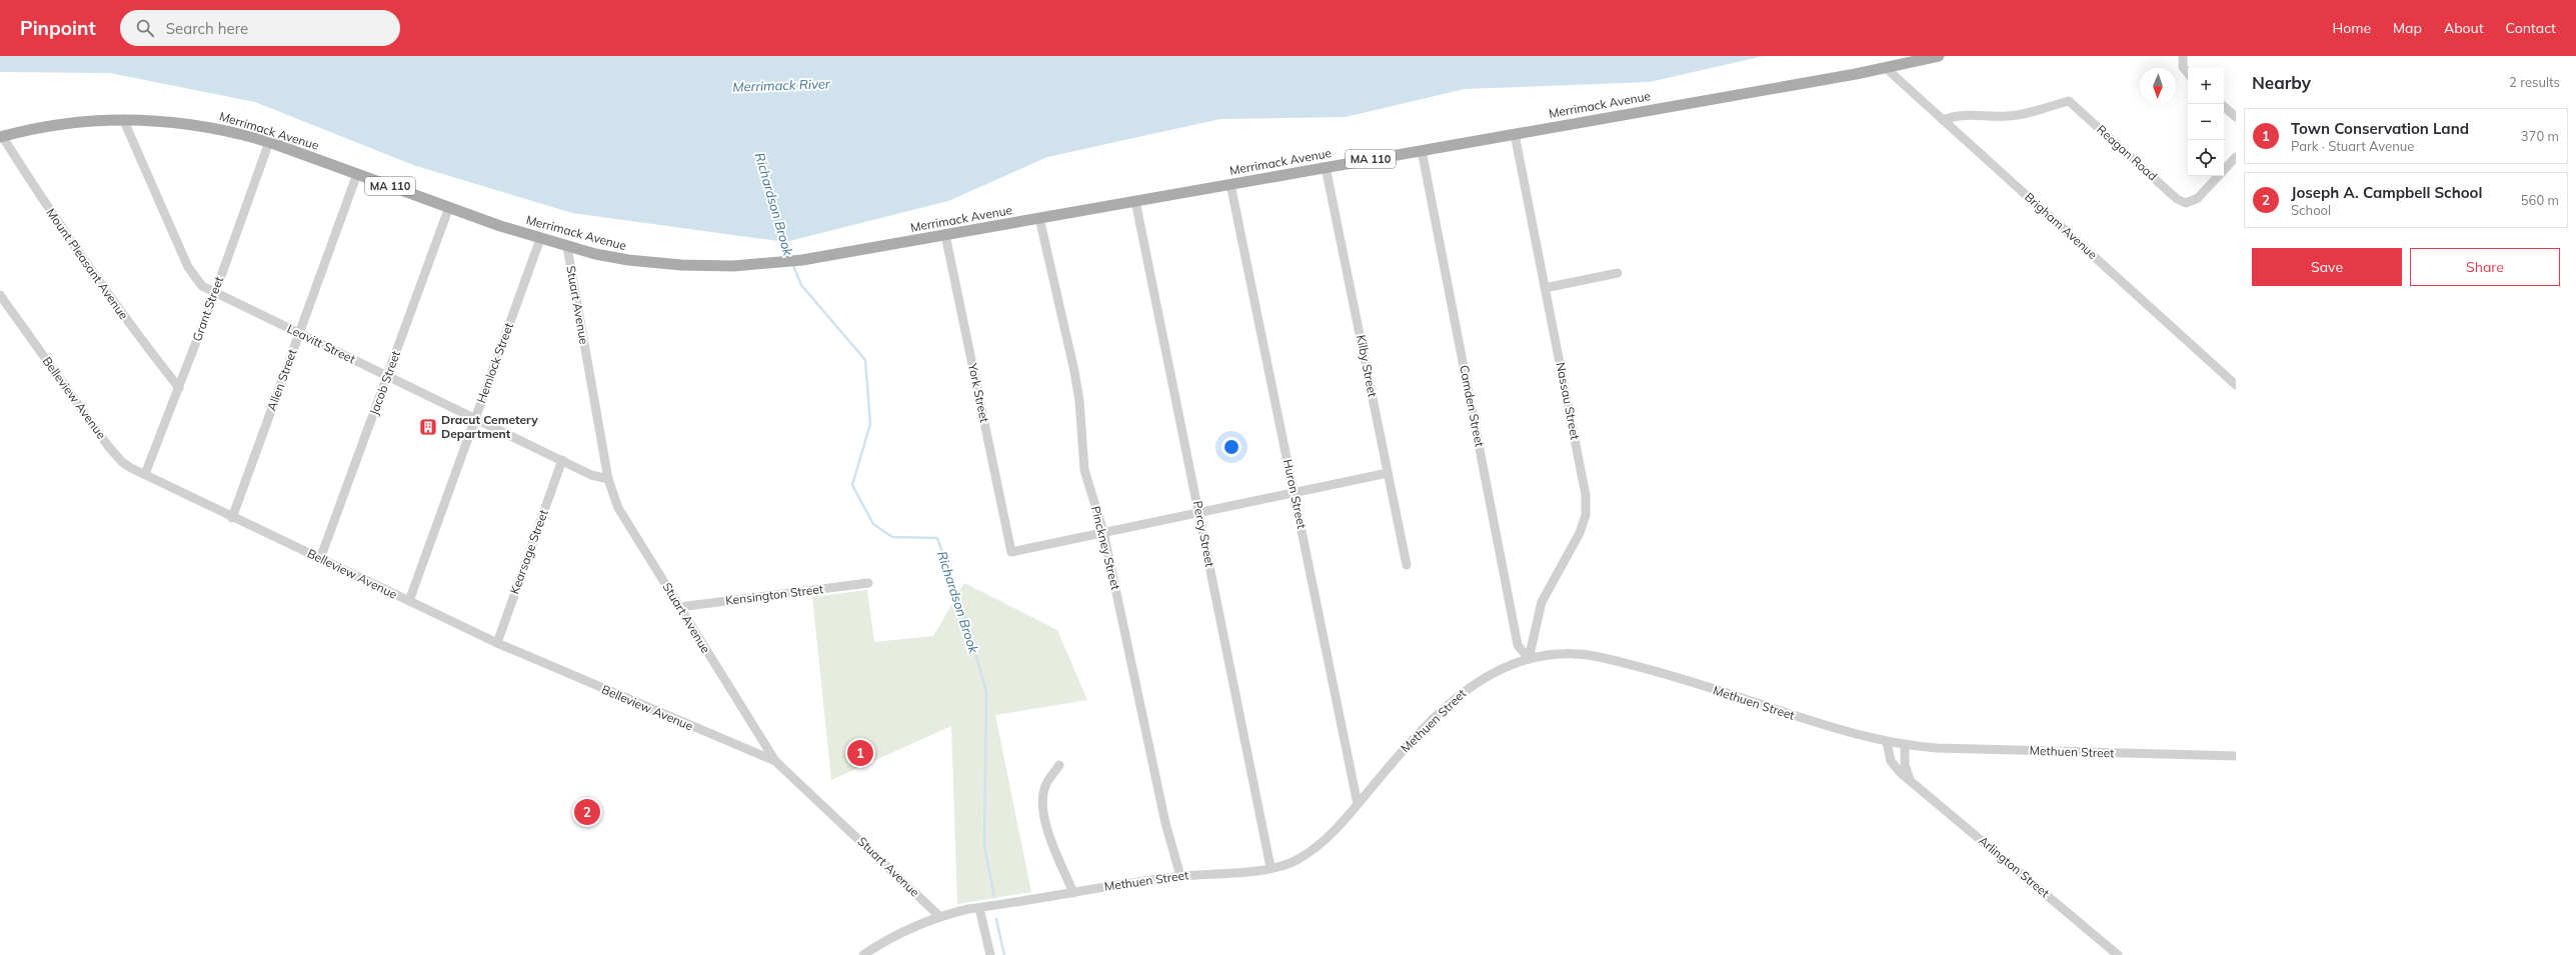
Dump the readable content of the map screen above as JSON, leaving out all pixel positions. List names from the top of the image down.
{
  "streets": {
    "main road": ["Merrimack Avenue", "MA 110"],
    "street": [
      "Reagan Road",
      "Brigham Avenue",
      "Mount Pleasant Avenue",
      "Stuart Avenue",
      "Grant Street",
      "Leavitt Street",
      "Hemlock Street",
      "Kilby Street",
      "Allen Street",
      "Jacob Street",
      "York Street",
      "Belleview Avenue",
      "Nassau Street",
      "Camden Street",
      "Huron Street",
      "Percy Street",
      "Pinckney Street",
      "Kearsage Street",
      "Kensington Street",
      "Methuen Street",
      "Arlington Street"
    ]
  },
  "crossings": [
    ["Merrimack Avenue", "Brigham Avenue"],
    ["Merrimack Avenue", "Mount Pleasant Avenue"],
    ["Merrimack Avenue", "Stuart Avenue"],
    ["Merrimack Avenue", "Grant Street"],
    ["Merrimack Avenue", "Leavitt Street"],
    ["Merrimack Avenue", "Hemlock Street"],
    ["Merrimack Avenue", "Kilby Street"],
    ["Merrimack Avenue", "Allen Street"],
    ["Merrimack Avenue", "Jacob Street"],
    ["Merrimack Avenue", "York Street"],
    ["Merrimack Avenue", "Nassau Street"],
    ["Merrimack Avenue", "Camden Street"],
    ["Merrimack Avenue", "Huron Street"],
    ["Merrimack Avenue", "Percy Street"],
    ["Merrimack Avenue", "Pinckney Street"],
    ["Reagan Road", "Brigham Avenue"],
    ["Mount Pleasant Avenue", "Grant Street"],
    ["Stuart Avenue", "Leavitt Street"],
    ["Stuart Avenue", "Belleview Avenue"],
    ["Stuart Avenue", "Kensington Street"],
    ["Stuart Avenue", "Methuen Street"],
    ["Grant Street", "Leavitt Street"],
    ["Grant Street", "Belleview Avenue"],
    ["Leavitt Street", "Hemlock Street"],
    ["Leavitt Street", "Allen Street"],
    ["Leavitt Street", "Jacob Street"],
    ["Leavitt Street", "Kearsage Street"],
    ["Hemlock Street", "Belleview Avenue"],
    ["Allen Street", "Belleview Avenue"],
    ["Jacob Street", "Belleview Avenue"],
    ["York Street", "Pinckney Street"],
    ["Belleview Avenue", "Kearsage Street"],
    ["Nassau Street", "Camden Street"],
    ["Nassau Street", "Methuen Street"],
    ["Camden Street", "Methuen Street"],
    ["Huron Street", "Methuen Street"],
    ["Percy Street", "Methuen Street"],
    ["Pinckney Street", "Methuen Street"],
    ["Methuen Street", "Arlington Street"]
  ],
  "water": ["Merrimack River", "Richardson Brook"],
  "places": {
    "building": ["Dracut Cemetery Department"]
  },
  "north": "bottom",
  "page": {
    "header": "Pinpoint",
    "search": "Search here",
    "nav": [
      "Home",
      "Map",
      "About",
      "Contact"
    ],
    "heading": ["Nearby", "2 results"],
    "map_buttons": ["+", "−"],
    "list": [
      {
        "mark": "1",
        "name": "Town Conservation Land",
        "note": "Park · Stuart Avenue",
        "value": "370 m"
      },
      {
        "mark": "2",
        "name": "Joseph A. Campbell School",
        "note": "School",
        "value": "560 m"
      }
    ],
    "buttons": ["Save", "Share"],
    "pins": ["1", "2"]
  }
}
